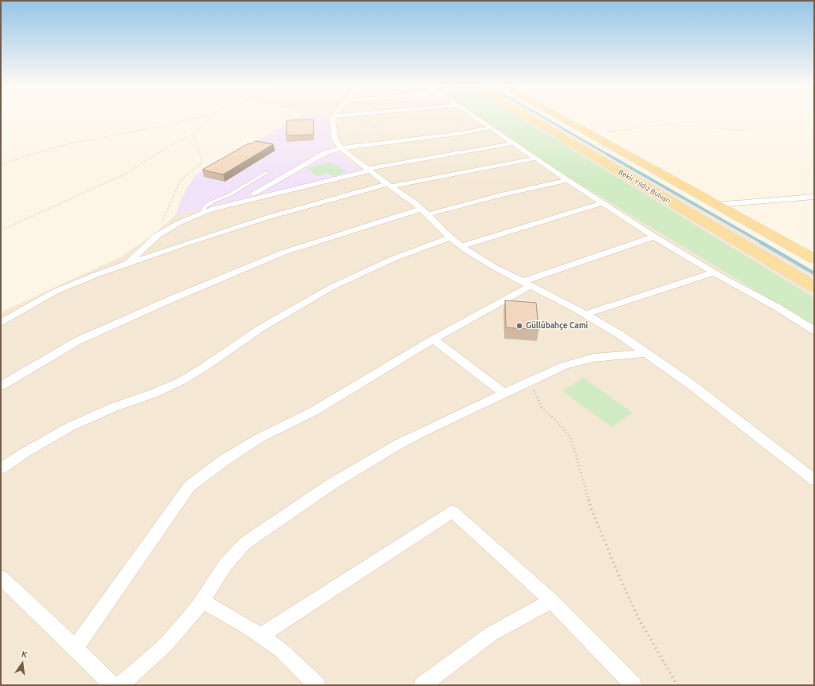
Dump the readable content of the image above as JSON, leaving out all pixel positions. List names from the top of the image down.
{
  "streets": {
    "main road": ["Bekir Yıldız Bulvarı"]
  },
  "places": ["Güllübahçe Cami"],
  "north": "top"
}
